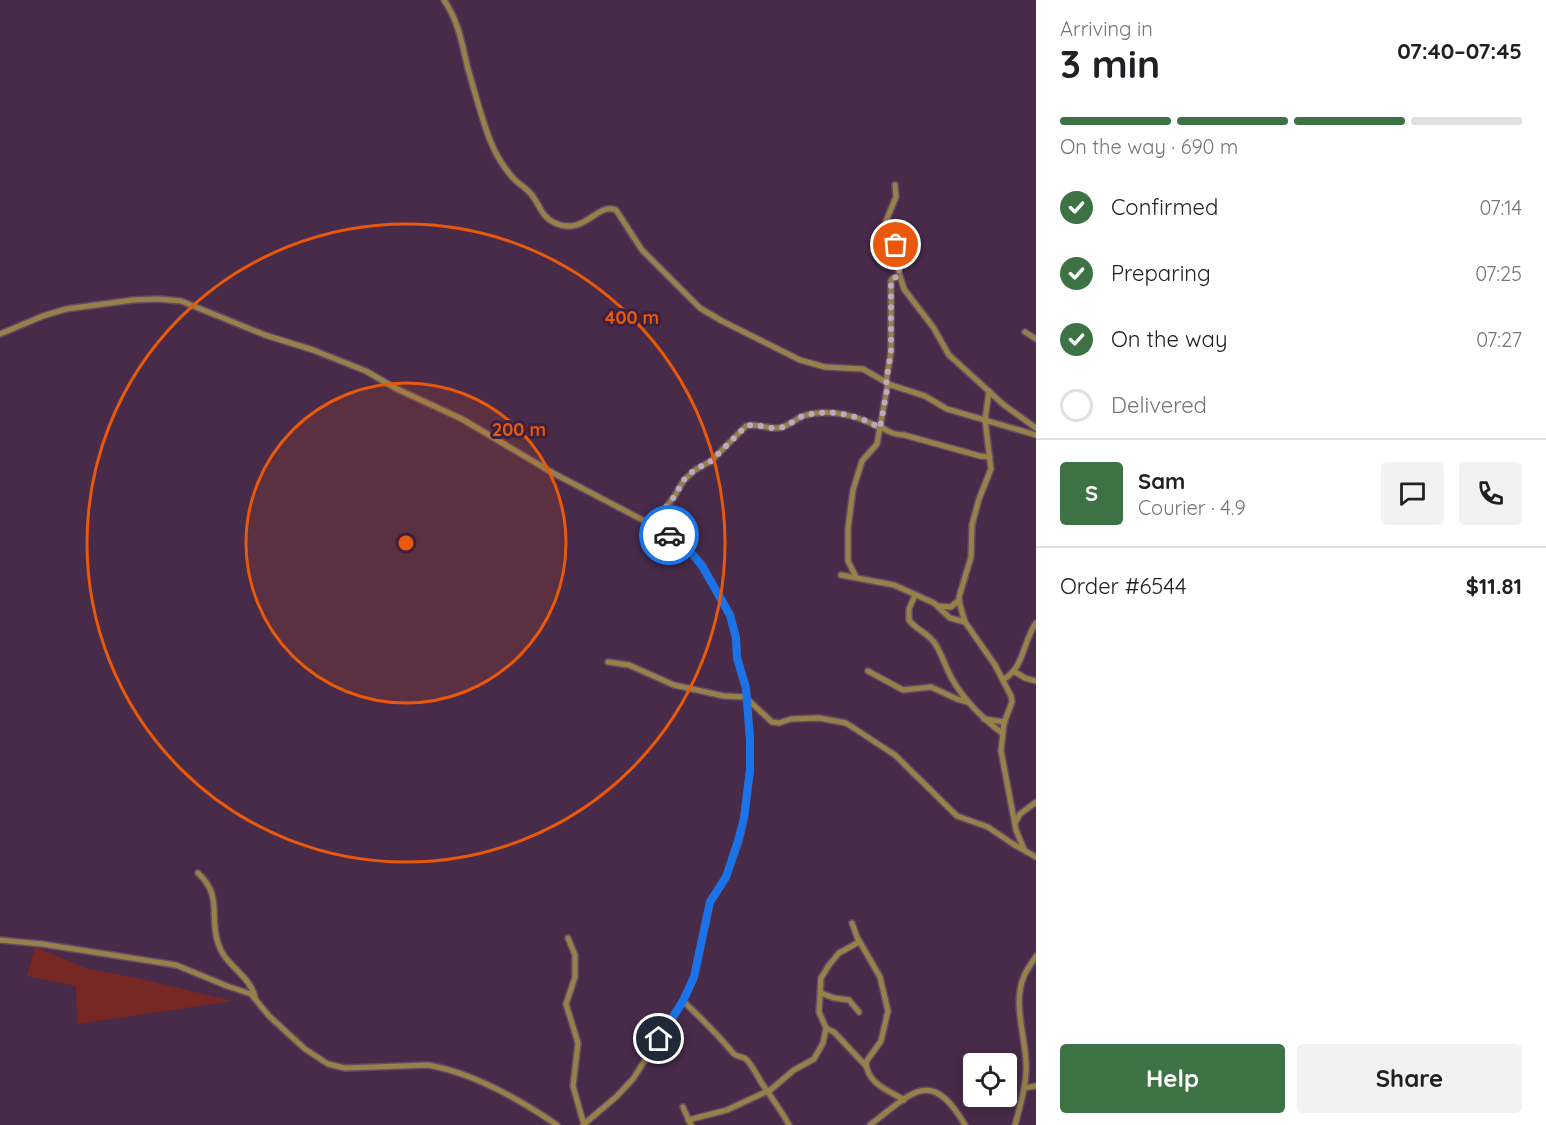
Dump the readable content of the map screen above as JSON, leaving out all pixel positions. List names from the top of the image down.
{
  "page": {
    "heading": ["3 min", "Arriving in", "07:40–07:45"],
    "panel": [
      "Sam",
      "Courier · 4.9",
      "Order #6544",
      "$11.81"
    ],
    "bar": "On the way · 690 m",
    "list": [
      ["Confirmed", "07:14"],
      ["Preparing", "07:25"],
      ["On the way", "07:27"],
      "Delivered"
    ],
    "round": "S",
    "buttons": ["Help", "Share"]
  },
  "rings": ["400 m", "200 m"]
}
